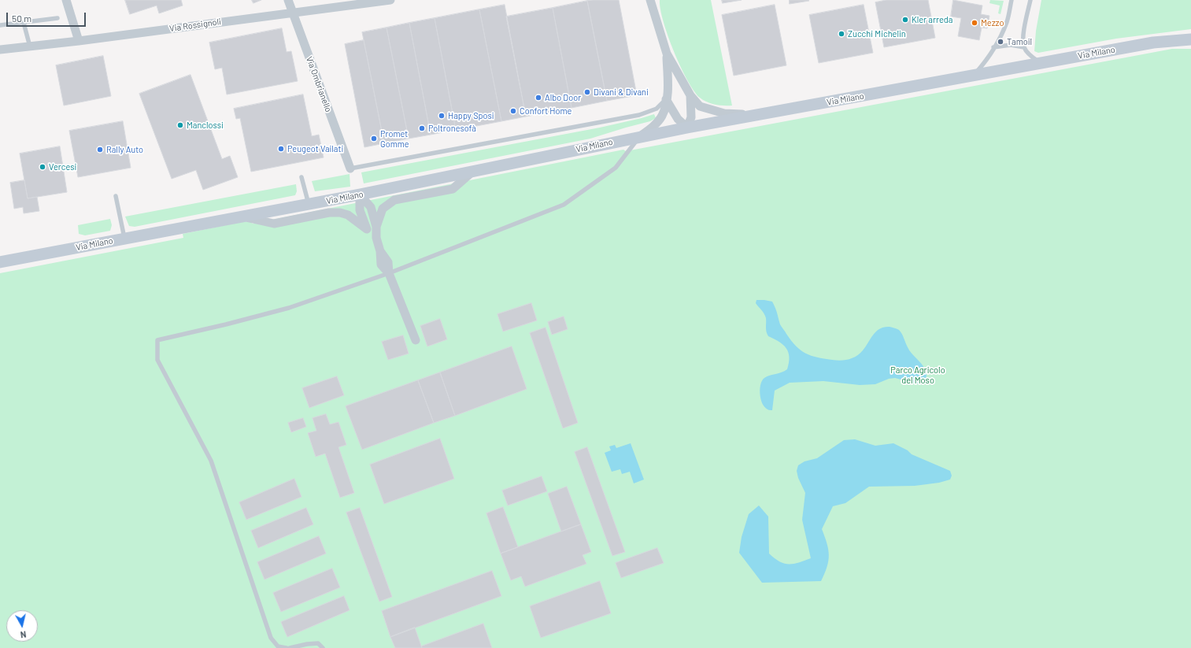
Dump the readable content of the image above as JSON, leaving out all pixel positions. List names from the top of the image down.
{
  "streets": {
    "main road": ["Via Milano"],
    "street": ["Via Rossignoli", "Via Ombrianello"]
  },
  "crossings": [
    ["Via Rossignoli", "Via Ombrianello"]
  ],
  "parks": ["Parco Agricolo del Moso"],
  "places": [
    "Kler arreda",
    "Mezzo",
    "Zucchi Michelin",
    "Tamoil",
    "Divani & Divani",
    "Albo Door",
    "Confort Home",
    "Happy Sposi",
    "Manclossi",
    "Poltronesofà",
    "Promet Gomme",
    "Peugeot Vailati",
    "Rally Auto",
    "Vercesi"
  ],
  "scale_bar": "50 m",
  "north": "bottom"
}
